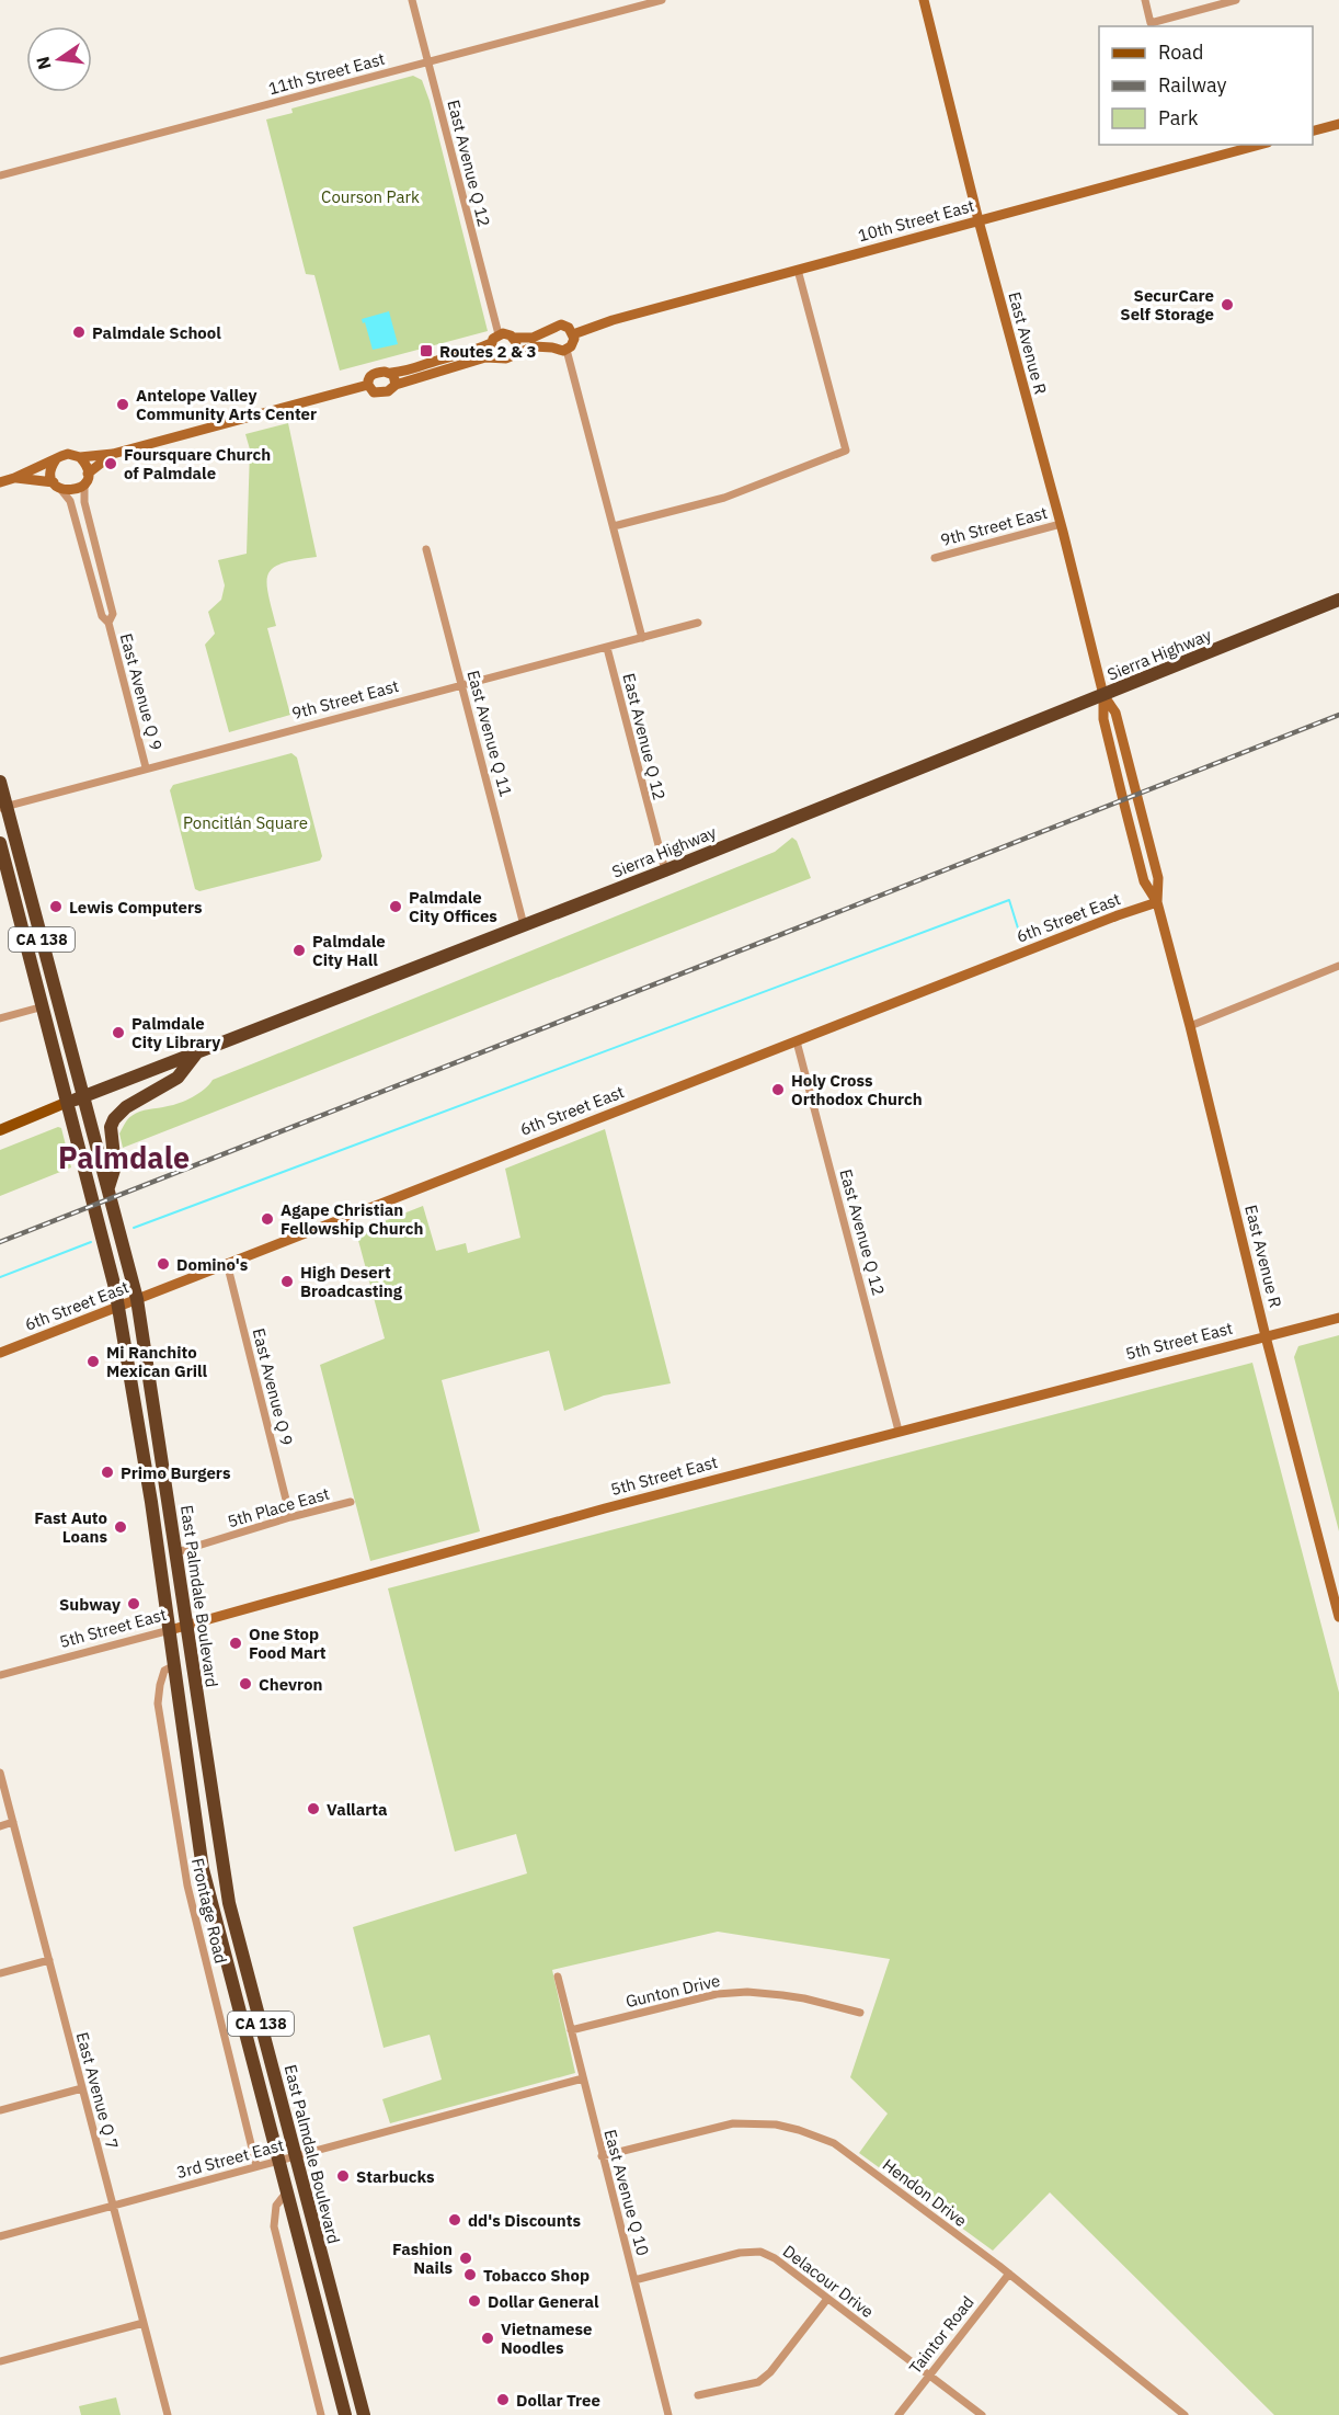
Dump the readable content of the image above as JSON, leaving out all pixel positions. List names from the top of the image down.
{
  "streets": {
    "highway": ["Sierra Highway", "CA 138", "East Palmdale Boulevard"],
    "street": [
      "11th Street East",
      "East Avenue Q 12",
      "10th Street East",
      "East Avenue R",
      "9th Street East",
      "East Avenue Q 9",
      "East Avenue Q 11",
      "6th Street East",
      "5th Street East",
      "5th Place East",
      "Frontage Road",
      "Gunton Drive",
      "East Avenue Q 7",
      "3rd Street East",
      "East Avenue Q 10",
      "Hendon Drive",
      "Delacour Drive",
      "Taintor Road"
    ]
  },
  "crossings": [
    ["11th Street East", "East Avenue Q 12"],
    ["East Avenue Q 12", "9th Street East"],
    ["East Avenue Q 12", "Sierra Highway"],
    ["East Avenue Q 12", "6th Street East"],
    ["East Avenue Q 12", "5th Street East"],
    ["10th Street East", "East Avenue R"],
    ["East Avenue R", "9th Street East"],
    ["East Avenue R", "Sierra Highway"],
    ["East Avenue R", "6th Street East"],
    ["East Avenue R", "5th Street East"],
    ["9th Street East", "East Avenue Q 9"],
    ["9th Street East", "East Avenue Q 11"],
    ["9th Street East", "East Palmdale Boulevard"],
    ["Sierra Highway", "East Avenue Q 11"],
    ["Sierra Highway", "East Palmdale Boulevard"],
    ["East Avenue Q 9", "6th Street East"],
    ["East Avenue Q 9", "5th Place East"],
    ["6th Street East", "East Palmdale Boulevard"],
    ["5th Street East", "East Palmdale Boulevard"],
    ["5th Place East", "East Palmdale Boulevard"],
    ["East Palmdale Boulevard", "Frontage Road"],
    ["East Palmdale Boulevard", "3rd Street East"],
    ["Frontage Road", "3rd Street East"],
    ["Gunton Drive", "East Avenue Q 10"],
    ["East Avenue Q 7", "3rd Street East"],
    ["3rd Street East", "East Avenue Q 10"],
    ["East Avenue Q 10", "Hendon Drive"],
    ["East Avenue Q 10", "Delacour Drive"],
    ["Hendon Drive", "Taintor Road"],
    ["Delacour Drive", "Taintor Road"]
  ],
  "districts": ["Palmdale"],
  "parks": ["Courson Park", "Poncitlán Square"],
  "places": {
    "other": [
      "SecurCare Self Storage",
      "Palmdale School",
      "Antelope Valley Community Arts Center",
      "Foursquare Church of Palmdale",
      "Lewis Computers",
      "Palmdale City Offices",
      "Palmdale City Hall",
      "Palmdale City Library",
      "Holy Cross Orthodox Church",
      "Agape Christian Fellowship Church",
      "Domino's",
      "High Desert Broadcasting",
      "Mi Ranchito Mexican Grill",
      "Primo Burgers",
      "Fast Auto Loans",
      "Subway",
      "One Stop Food Mart",
      "Chevron",
      "Vallarta",
      "Starbucks",
      "dd's Discounts",
      "Fashion Nails",
      "Tobacco Shop",
      "Dollar General",
      "Vietnamese Noodles",
      "Dollar Tree"
    ],
    "transit": ["Routes 2 & 3"]
  },
  "legend": ["Road", "Railway", "Park"],
  "north": "left"
}
